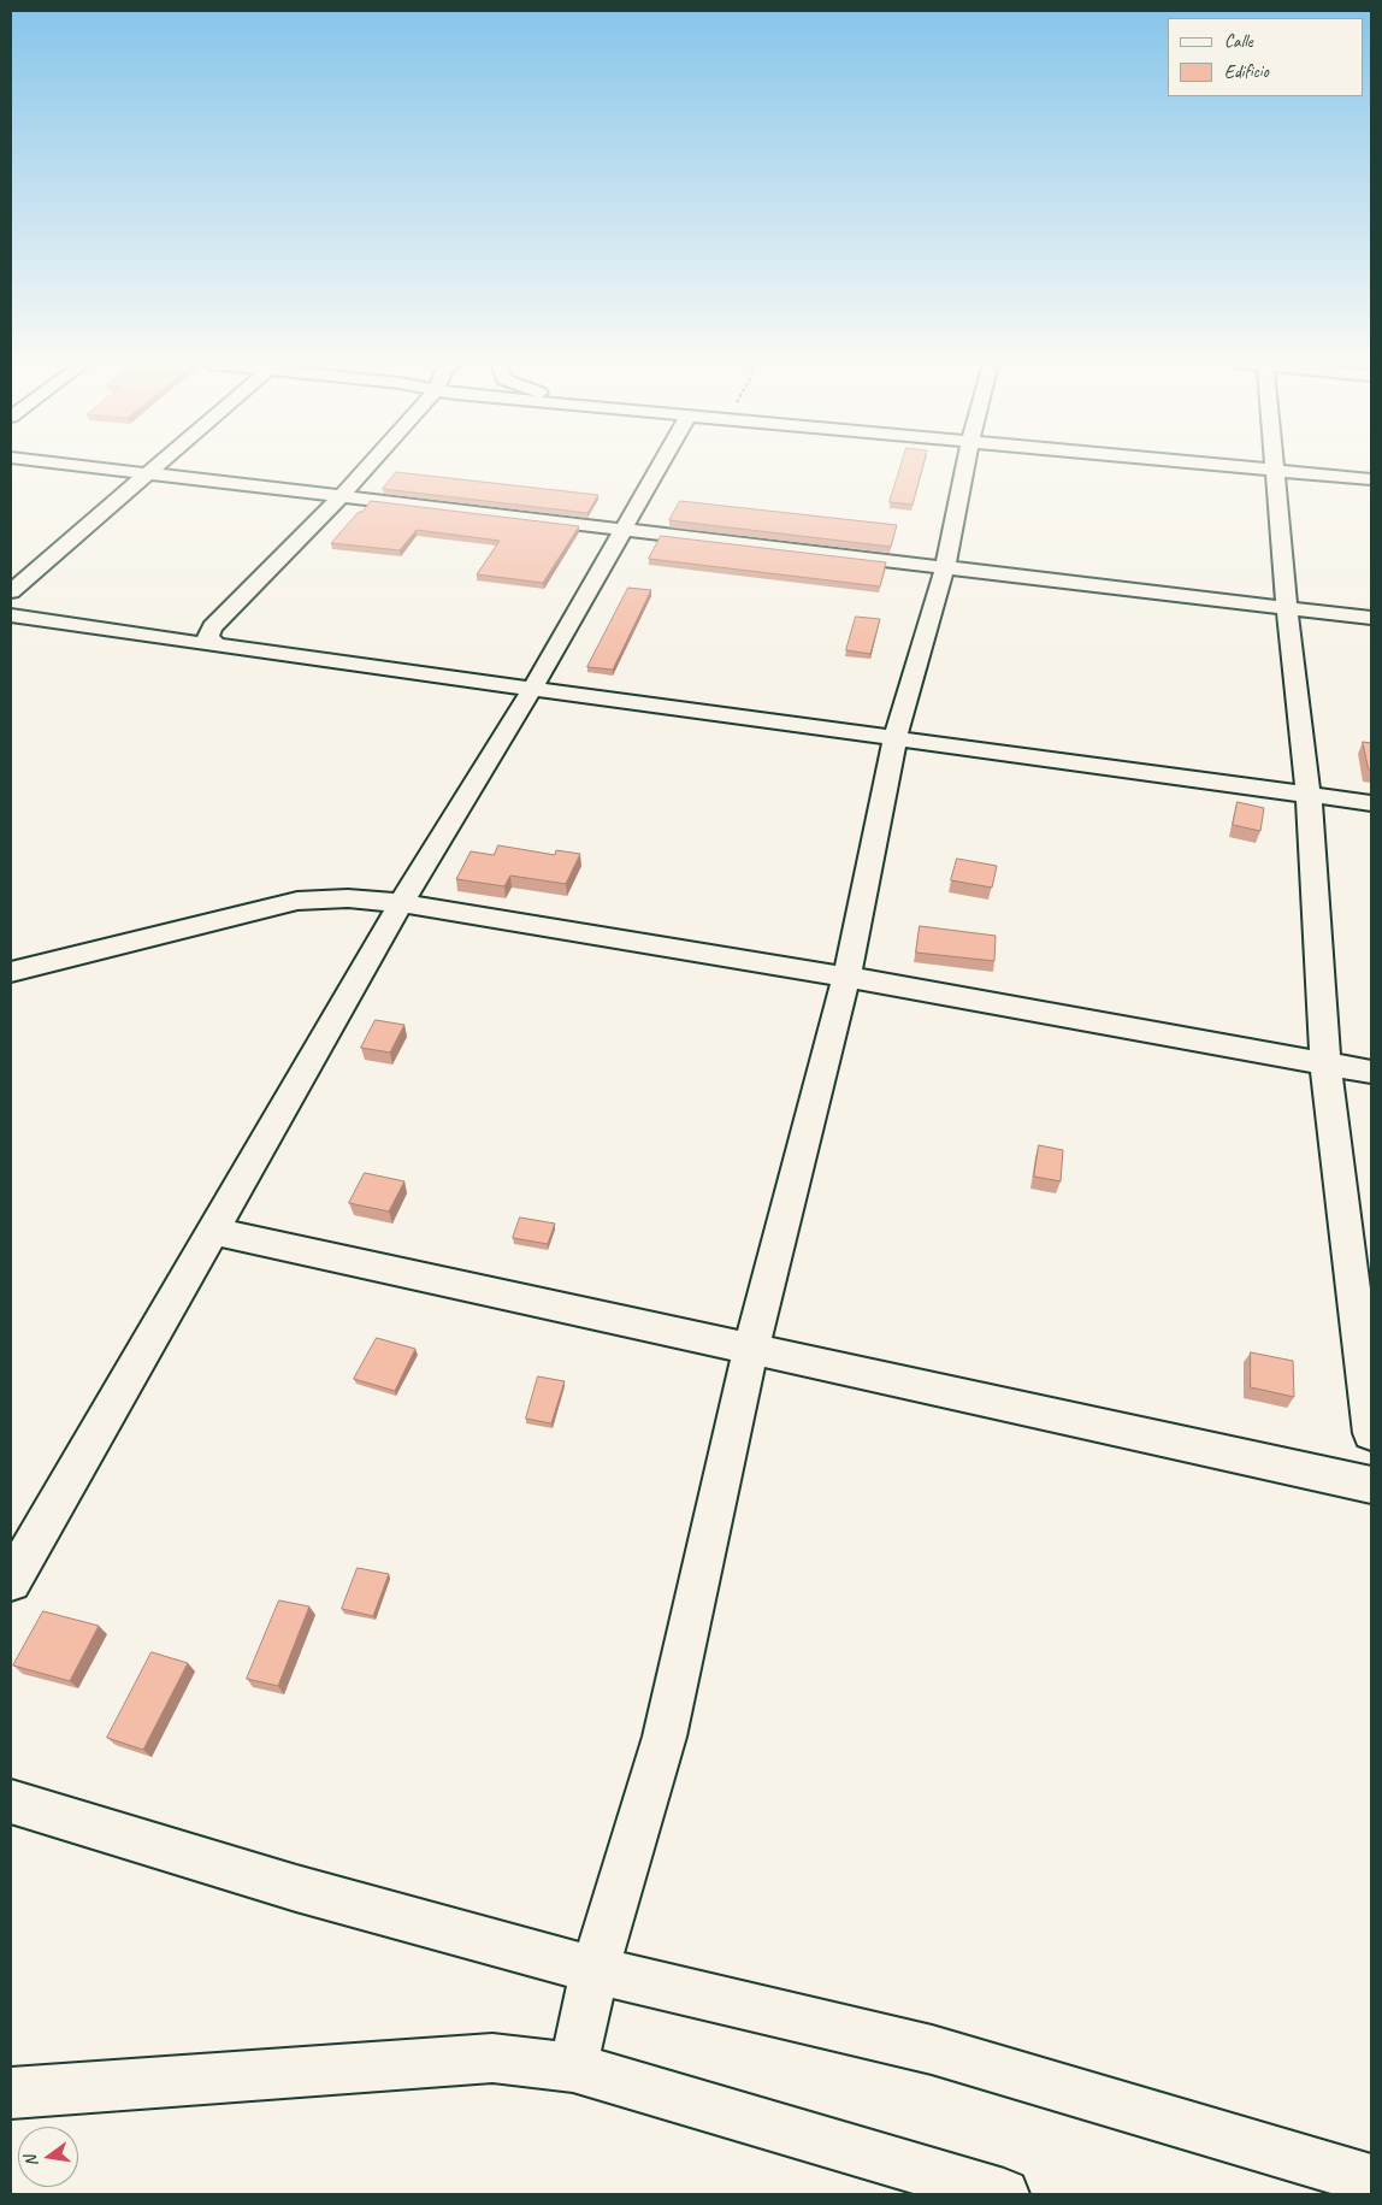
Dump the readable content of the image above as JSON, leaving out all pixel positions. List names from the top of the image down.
{
  "legend": ["Calle", "Edificio"],
  "north": "left"
}
